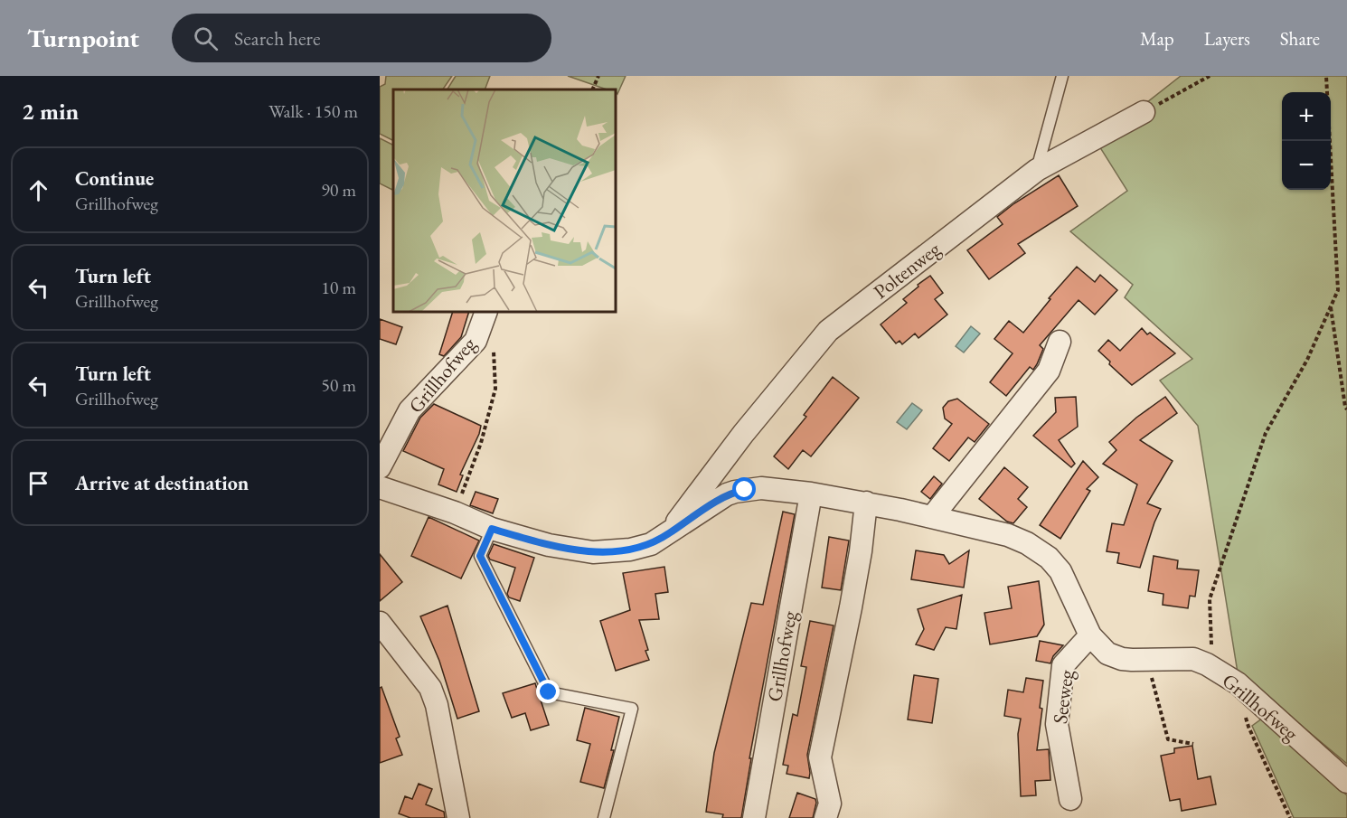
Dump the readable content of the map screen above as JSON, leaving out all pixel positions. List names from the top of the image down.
{
  "streets": {
    "street": ["Poltenweg", "Grillhofweg", "Seeweg"]
  },
  "crossings": [
    ["Poltenweg", "Grillhofweg"],
    ["Grillhofweg", "Seeweg"]
  ],
  "page": {
    "header": "Turnpoint",
    "search": "Search here",
    "nav": ["Map", "Layers", "Share"],
    "heading": ["2 min", "Walk · 150 m"],
    "map_buttons": ["+", "−"],
    "list": [
      ["Continue", "Grillhofweg", "90 m"],
      ["Turn left", "Grillhofweg", "10 m"],
      ["Turn left", "Grillhofweg", "50 m"],
      "Arrive at destination"
    ]
  }
}
